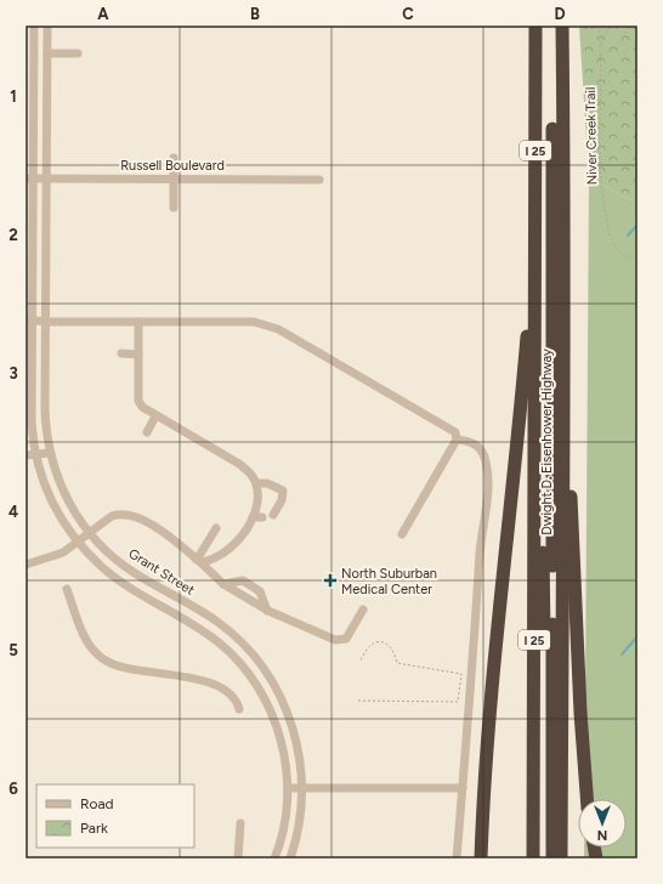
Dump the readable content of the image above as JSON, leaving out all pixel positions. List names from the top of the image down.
{
  "streets": {
    "highway": ["I 25", "Dwight D. Eisenhower Highway"],
    "street": ["Russell Boulevard", "Grant Street"],
    "path": ["Niver Creek Trail"]
  },
  "crossings": [
    ["Russell Boulevard", "Grant Street"]
  ],
  "places": {
    "health": ["North Suburban Medical Center"]
  },
  "legend": ["Road", "Park"],
  "north": "bottom",
  "grid": {
    "columns": [
      "A",
      "B",
      "C",
      "D"
    ],
    "rows": [
      "1",
      "2",
      "3",
      "4",
      "5",
      "6"
    ]
  }
}
